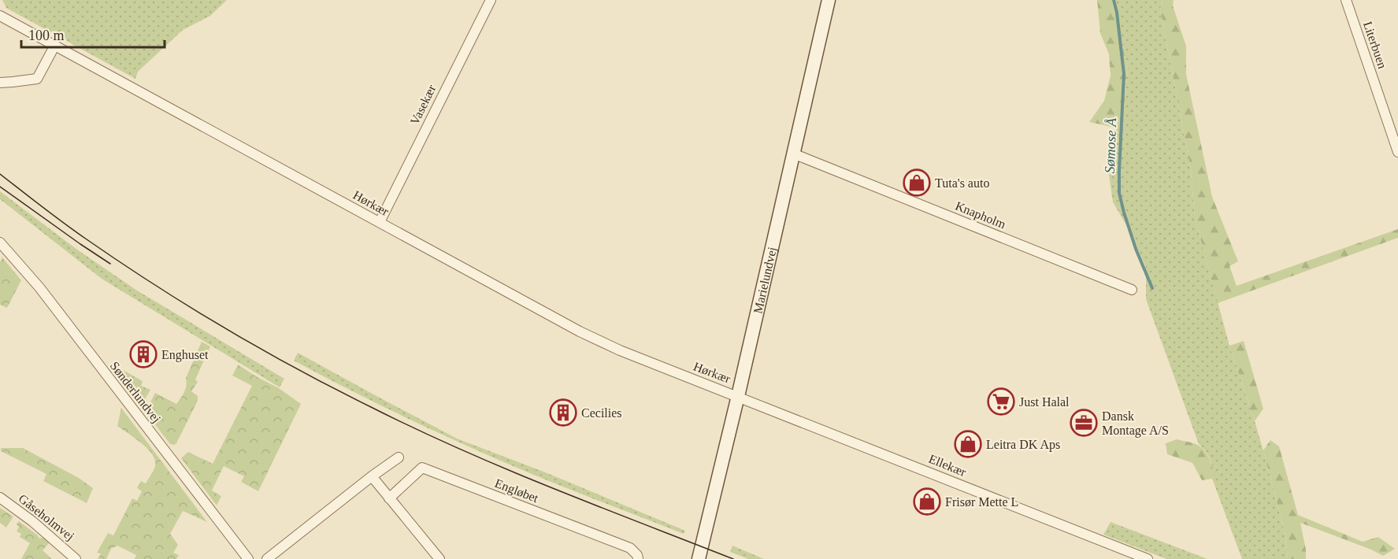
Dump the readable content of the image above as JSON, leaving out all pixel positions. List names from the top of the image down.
{
  "streets": {
    "street": [
      "Literbuen",
      "Vasekær",
      "Hørkær",
      "Knapholm",
      "Marielundvej",
      "Sønderlundvej",
      "Ellekær",
      "Engløbet",
      "Gåseholmvej"
    ]
  },
  "crossings": [
    ["Vasekær", "Hørkær"],
    ["Hørkær", "Marielundvej"],
    ["Hørkær", "Ellekær"],
    ["Knapholm", "Marielundvej"],
    ["Marielundvej", "Ellekær"]
  ],
  "water": ["Sømose Å"],
  "places": {
    "shop": ["Tuta's auto", "Leitra DK Aps", "Frisør Mette L"],
    "building": ["Enghuset", "Cecilies"],
    "supermarket": ["Just Halal"],
    "office": ["Dansk Montage A/S"]
  },
  "scale_bar": "100 m"
}
